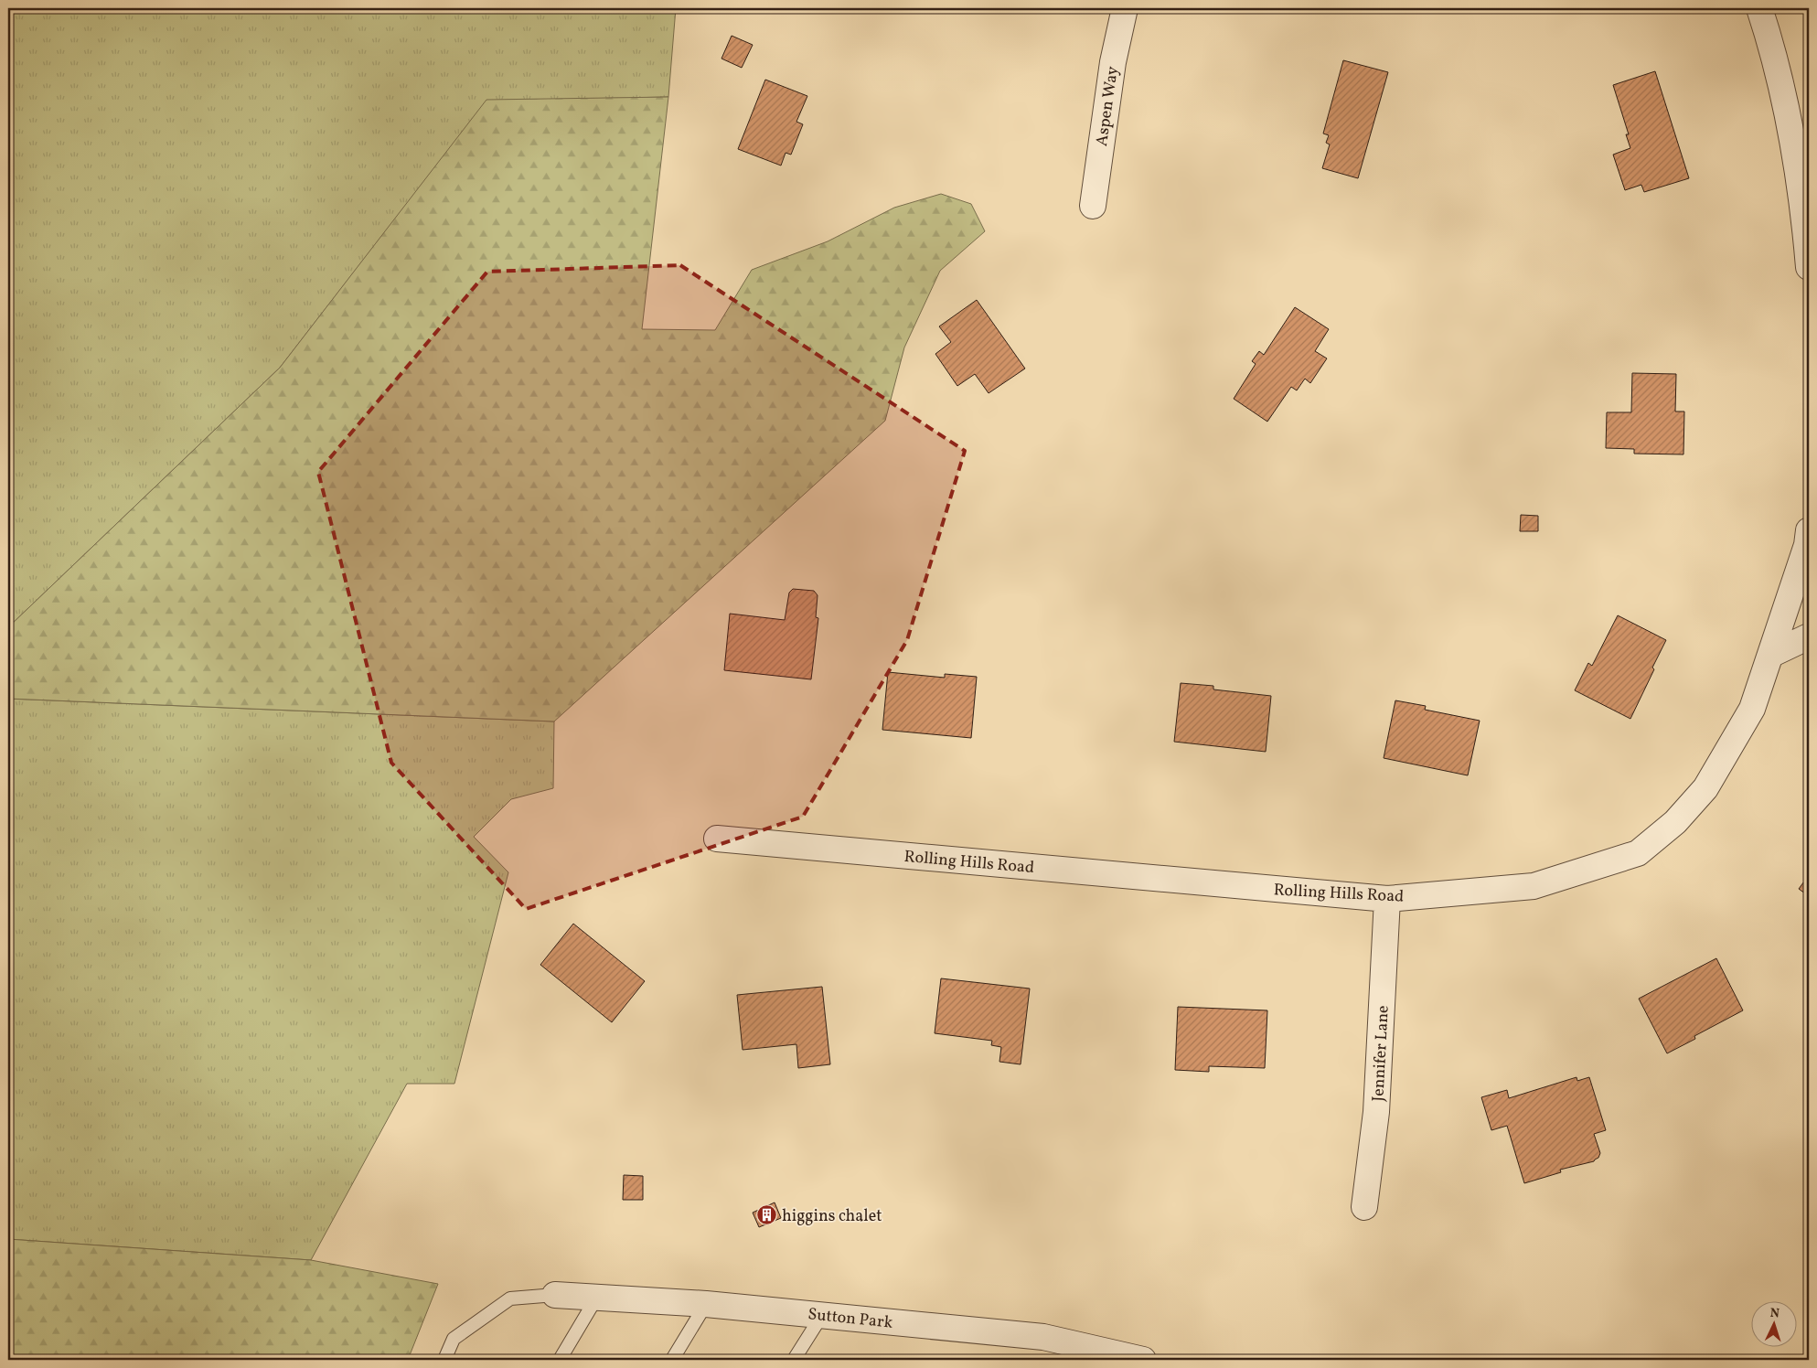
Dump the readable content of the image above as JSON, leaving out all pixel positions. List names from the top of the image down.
{
  "streets": {
    "street": [
      "Aspen Way",
      "Rolling Hills Road",
      "Jennifer Lane",
      "Sutton Park"
    ]
  },
  "crossings": [
    ["Rolling Hills Road", "Jennifer Lane"]
  ],
  "places": {
    "building": ["higgins chalet"]
  },
  "north": "top"
}
